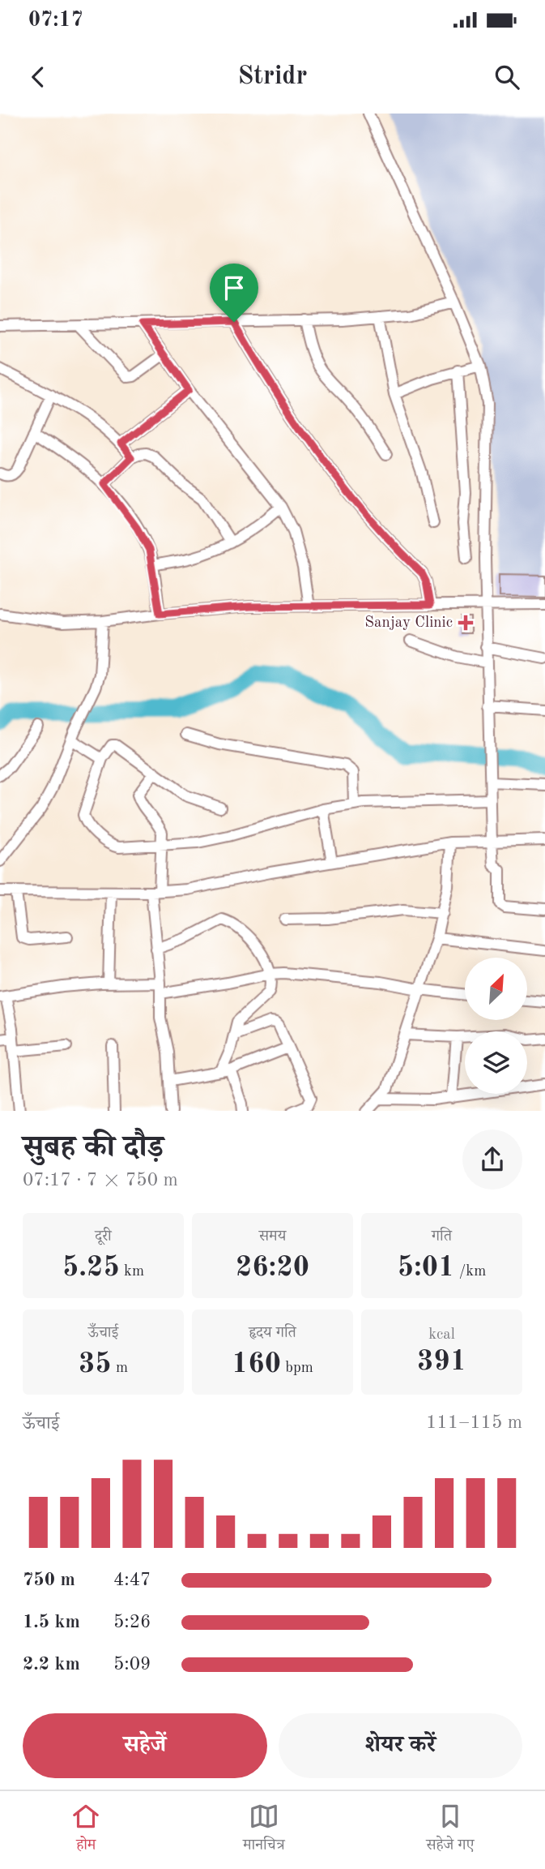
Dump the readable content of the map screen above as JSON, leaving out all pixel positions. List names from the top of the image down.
{
  "places": {
    "health": ["Sanjay Clinic"]
  },
  "north": "top right",
  "page": {
    "status": "07:17",
    "header": "Stridr",
    "heading": ["सुबह की दौड़", "07:17 · 7 × 750 m"],
    "stats": [
      ["दूरी", "5.25 km"],
      ["समय", "26:20"],
      ["गति", "5:01 /km"],
      ["ऊँचाई", "35 m"],
      ["हृदय गति", "160 bpm"],
      ["kcal", "391"]
    ],
    "chart": ["ऊँचाई", "111–115 m"],
    "list": [
      {
        "name": "750 m",
        "note": "4:47"
      },
      {
        "name": "1.5 km",
        "note": "5:26"
      },
      {
        "name": "2.2 km",
        "note": "5:09"
      }
    ],
    "buttons": ["सहेजें", "शेयर करें"],
    "tabs": ["होम", "मानचित्र", "सहेजे गए"]
  }
}
